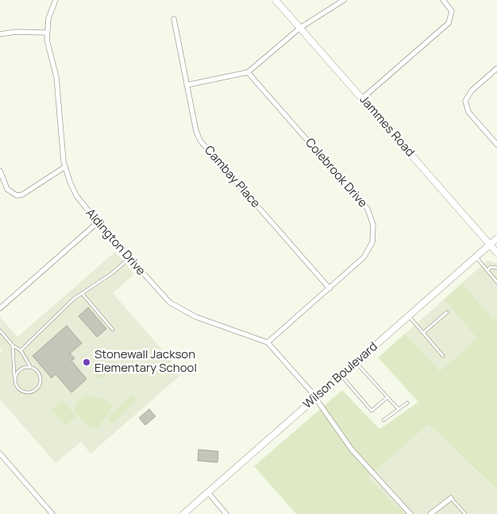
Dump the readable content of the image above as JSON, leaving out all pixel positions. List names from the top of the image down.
{
  "streets": {
    "main road": ["Jammes Road", "Wilson Boulevard"],
    "street": ["Colebrook Drive", "Cambay Place", "Aldington Drive"]
  },
  "crossings": [
    ["Jammes Road", "Wilson Boulevard"],
    ["Colebrook Drive", "Cambay Place"],
    ["Colebrook Drive", "Aldington Drive"],
    ["Aldington Drive", "Wilson Boulevard"]
  ],
  "places": ["Stonewall Jackson Elementary School"]
}
